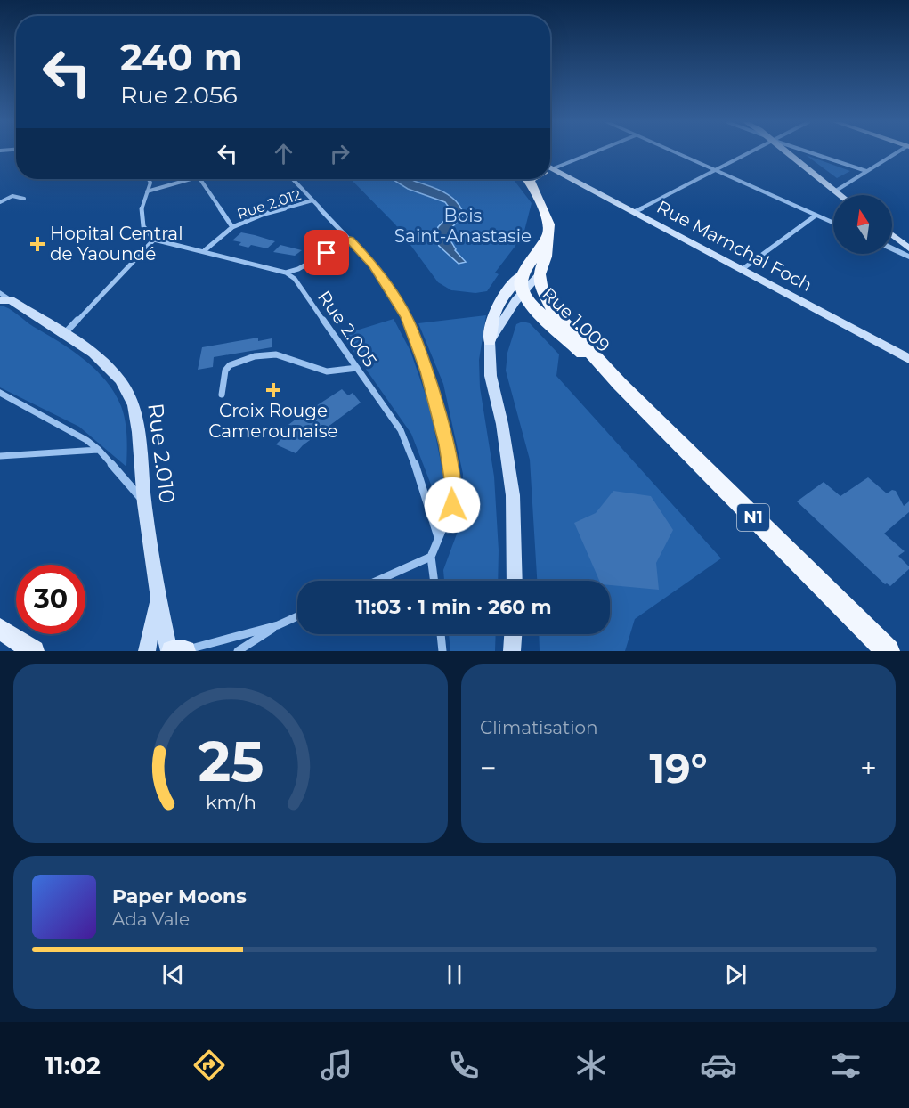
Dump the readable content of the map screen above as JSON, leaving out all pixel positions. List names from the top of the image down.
{
  "streets": {
    "highway": ["Rue 1.009", "N1"],
    "main road": ["Rue Marnchal Foch", "Rue 2.010"],
    "street": ["Rue 2.012", "Rue 2.005"]
  },
  "crossings": [
    ["Rue 1.009", "N1"]
  ],
  "parks": ["Bois Saint-Anastasie"],
  "places": {
    "health": ["Hopital Central de Yaoundé", "Croix Rouge Camerounaise"]
  },
  "north": "top",
  "page": {
    "turn": ["240 m", "Rue 2.056"],
    "limit": "30",
    "trip": "11:03 · 1 min · 260 m",
    "tile": "Climatisation",
    "heat": ["−", "19°", "+"],
    "song": ["Paper Moons", "Ada Vale"],
    "tabs": "11:02",
    "gauge": ["25", "km/h"]
  }
}
